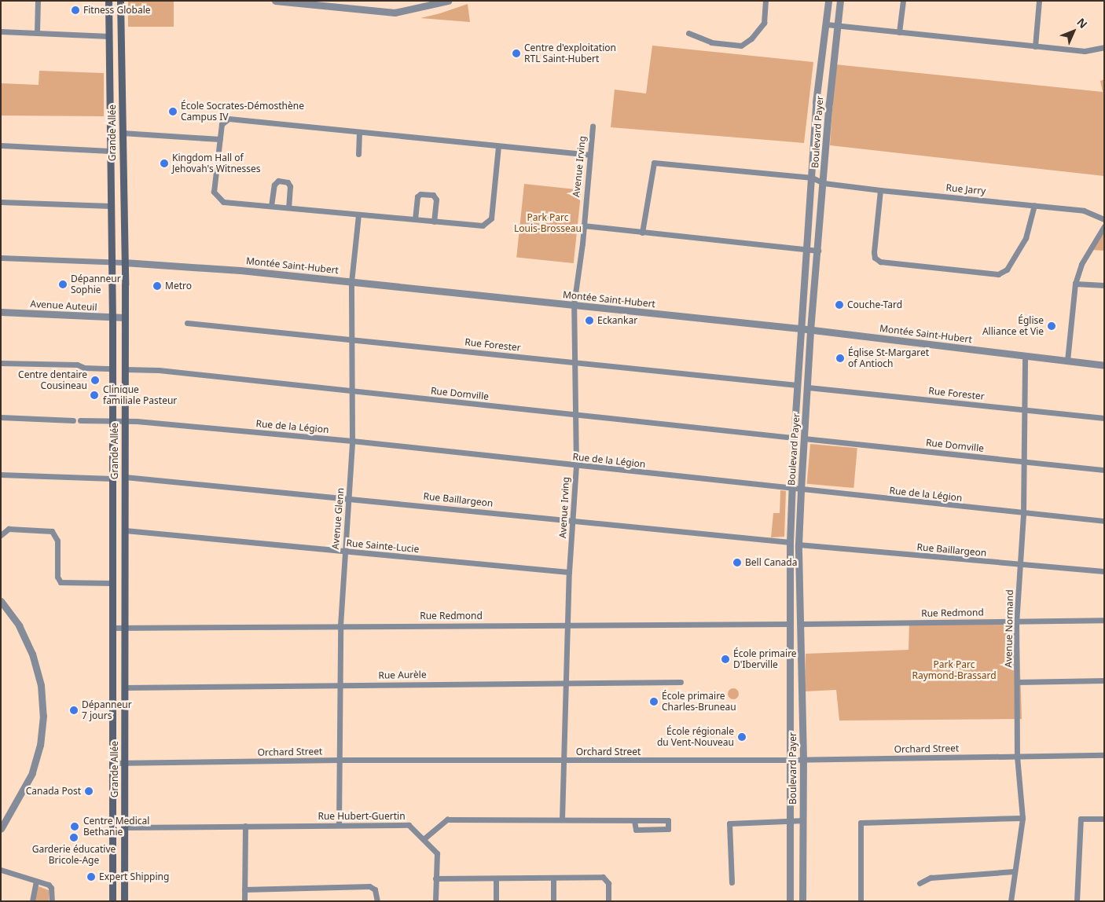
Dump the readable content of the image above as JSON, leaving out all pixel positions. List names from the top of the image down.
{
  "streets": {
    "main road": ["Grande Allée"],
    "street": [
      "Boulevard Payer",
      "Avenue Irving",
      "Rue Jarry",
      "Montée Saint-Hubert",
      "Avenue Auteuil",
      "Rue Forester",
      "Rue Domville",
      "Rue de la Légion",
      "Rue Baillargeon",
      "Avenue Glenn",
      "Rue Sainte-Lucie",
      "Rue Redmond",
      "Avenue Normand",
      "Rue Aurèle",
      "Orchard Street",
      "Rue Hubert-Guertin"
    ]
  },
  "crossings": [
    ["Boulevard Payer", "Rue Jarry"],
    ["Boulevard Payer", "Montée Saint-Hubert"],
    ["Boulevard Payer", "Rue Forester"],
    ["Boulevard Payer", "Rue Domville"],
    ["Boulevard Payer", "Rue de la Légion"],
    ["Boulevard Payer", "Rue Baillargeon"],
    ["Boulevard Payer", "Rue Redmond"],
    ["Boulevard Payer", "Orchard Street"],
    ["Grande Allée", "Montée Saint-Hubert"],
    ["Grande Allée", "Avenue Auteuil"],
    ["Grande Allée", "Rue Domville"],
    ["Grande Allée", "Rue de la Légion"],
    ["Grande Allée", "Rue Baillargeon"],
    ["Grande Allée", "Rue Sainte-Lucie"],
    ["Grande Allée", "Rue Redmond"],
    ["Grande Allée", "Rue Aurèle"],
    ["Grande Allée", "Orchard Street"],
    ["Grande Allée", "Rue Hubert-Guertin"],
    ["Avenue Irving", "Montée Saint-Hubert"],
    ["Avenue Irving", "Rue Forester"],
    ["Avenue Irving", "Rue Domville"],
    ["Avenue Irving", "Rue de la Légion"],
    ["Avenue Irving", "Rue Baillargeon"],
    ["Avenue Irving", "Rue Sainte-Lucie"],
    ["Avenue Irving", "Rue Redmond"],
    ["Avenue Irving", "Rue Aurèle"],
    ["Avenue Irving", "Orchard Street"],
    ["Montée Saint-Hubert", "Avenue Glenn"],
    ["Montée Saint-Hubert", "Avenue Normand"],
    ["Rue Forester", "Avenue Glenn"],
    ["Rue Forester", "Avenue Normand"],
    ["Rue Domville", "Avenue Glenn"],
    ["Rue Domville", "Avenue Normand"],
    ["Rue de la Légion", "Avenue Glenn"],
    ["Rue de la Légion", "Avenue Normand"],
    ["Rue Baillargeon", "Avenue Glenn"],
    ["Rue Baillargeon", "Avenue Normand"],
    ["Avenue Glenn", "Rue Sainte-Lucie"],
    ["Avenue Glenn", "Rue Redmond"],
    ["Avenue Glenn", "Rue Aurèle"],
    ["Avenue Glenn", "Orchard Street"],
    ["Avenue Glenn", "Rue Hubert-Guertin"],
    ["Rue Redmond", "Avenue Normand"],
    ["Avenue Normand", "Orchard Street"]
  ],
  "parks": ["Park Parc Louis-Brosseau", "Park Parc Raymond-Brassard"],
  "places": [
    "Fitness Globale",
    "Centre d'exploitation RTL Saint-Hubert",
    "École Socrates-Démosthène Campus IV",
    "Kingdom Hall of Jehovah's Witnesses",
    "Dépanneur Sophie",
    "Metro",
    "Couche-Tard",
    "Eckankar",
    "Église Alliance et Vie",
    "Église St-Margaret of Antioch",
    "Centre dentaire Cousineau",
    "Clinique familiale Pasteur",
    "Bell Canada",
    "École primaire D'Iberville",
    "École primaire Charles-Bruneau",
    "Dépanneur 7 jours",
    "École régionale du Vent-Nouveau",
    "Canada Post",
    "Centre Medical Bethanie",
    "Garderie éducative Bricole-Age",
    "Expert Shipping"
  ],
  "north": "top right"
}
